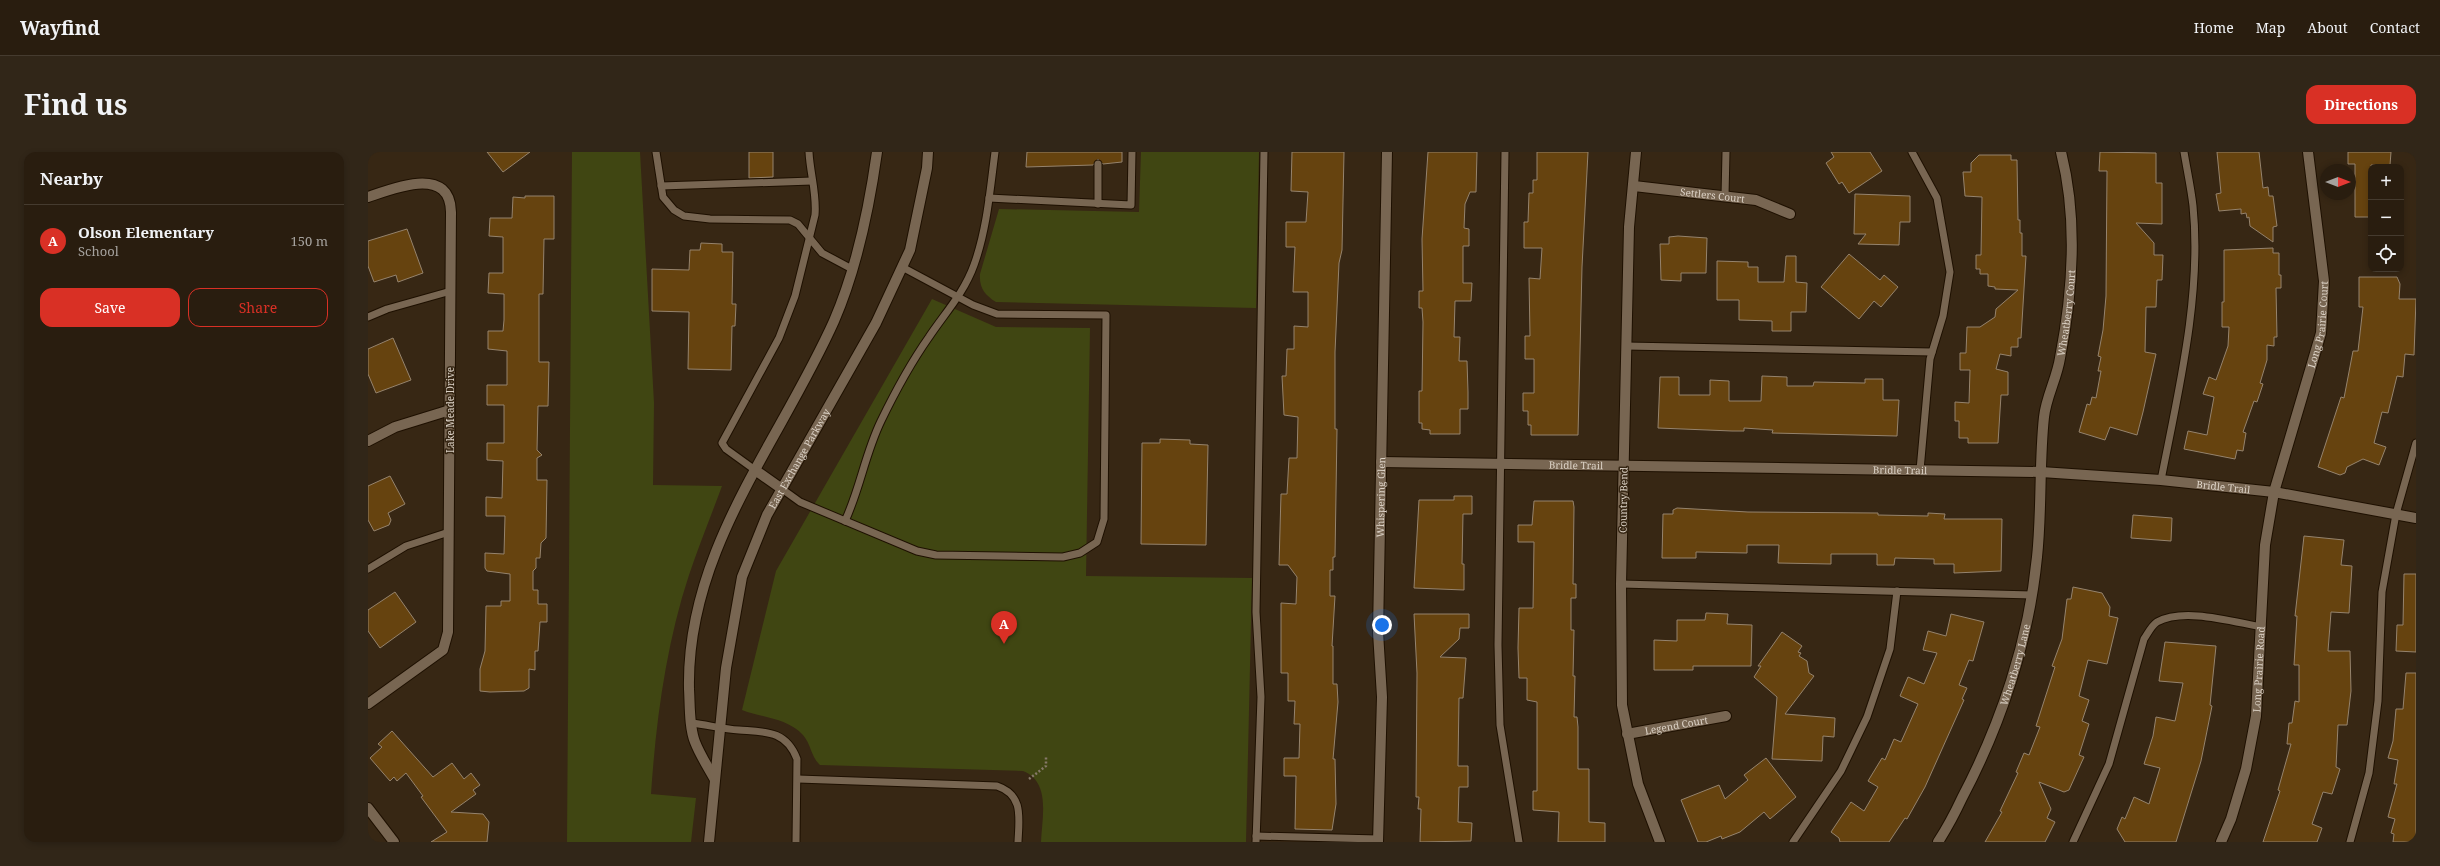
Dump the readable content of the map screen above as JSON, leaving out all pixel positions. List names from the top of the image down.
{
  "streets": {
    "street": [
      "Settlers Court",
      "Wheatberry Court",
      "Long Prairie Court",
      "Lake Meade Drive",
      "East Exchange Parkway",
      "Bridle Trail",
      "Whispering Glen",
      "Country Bend",
      "Wheatberry Lane",
      "Long Prairie Road",
      "Legend Court"
    ]
  },
  "crossings": [
    ["Settlers Court", "Country Bend"],
    ["Wheatberry Court", "Bridle Trail"],
    ["Wheatberry Court", "Wheatberry Lane"],
    ["Long Prairie Court", "Bridle Trail"],
    ["Long Prairie Court", "Long Prairie Road"],
    ["Bridle Trail", "Whispering Glen"],
    ["Bridle Trail", "Country Bend"],
    ["Bridle Trail", "Wheatberry Lane"],
    ["Bridle Trail", "Long Prairie Road"],
    ["Country Bend", "Legend Court"]
  ],
  "north": "right",
  "page": {
    "header": "Wayfind",
    "nav": [
      "Home",
      "Map",
      "About",
      "Contact"
    ],
    "title": "Find us",
    "buttons": [
      "Directions",
      ["Save", "Share"]
    ],
    "heading": "Nearby",
    "map_buttons": ["+", "−"],
    "list": [
      {
        "mark": "A",
        "name": "Olson Elementary",
        "note": "School",
        "value": "150 m"
      }
    ],
    "pins": "A"
  }
}
